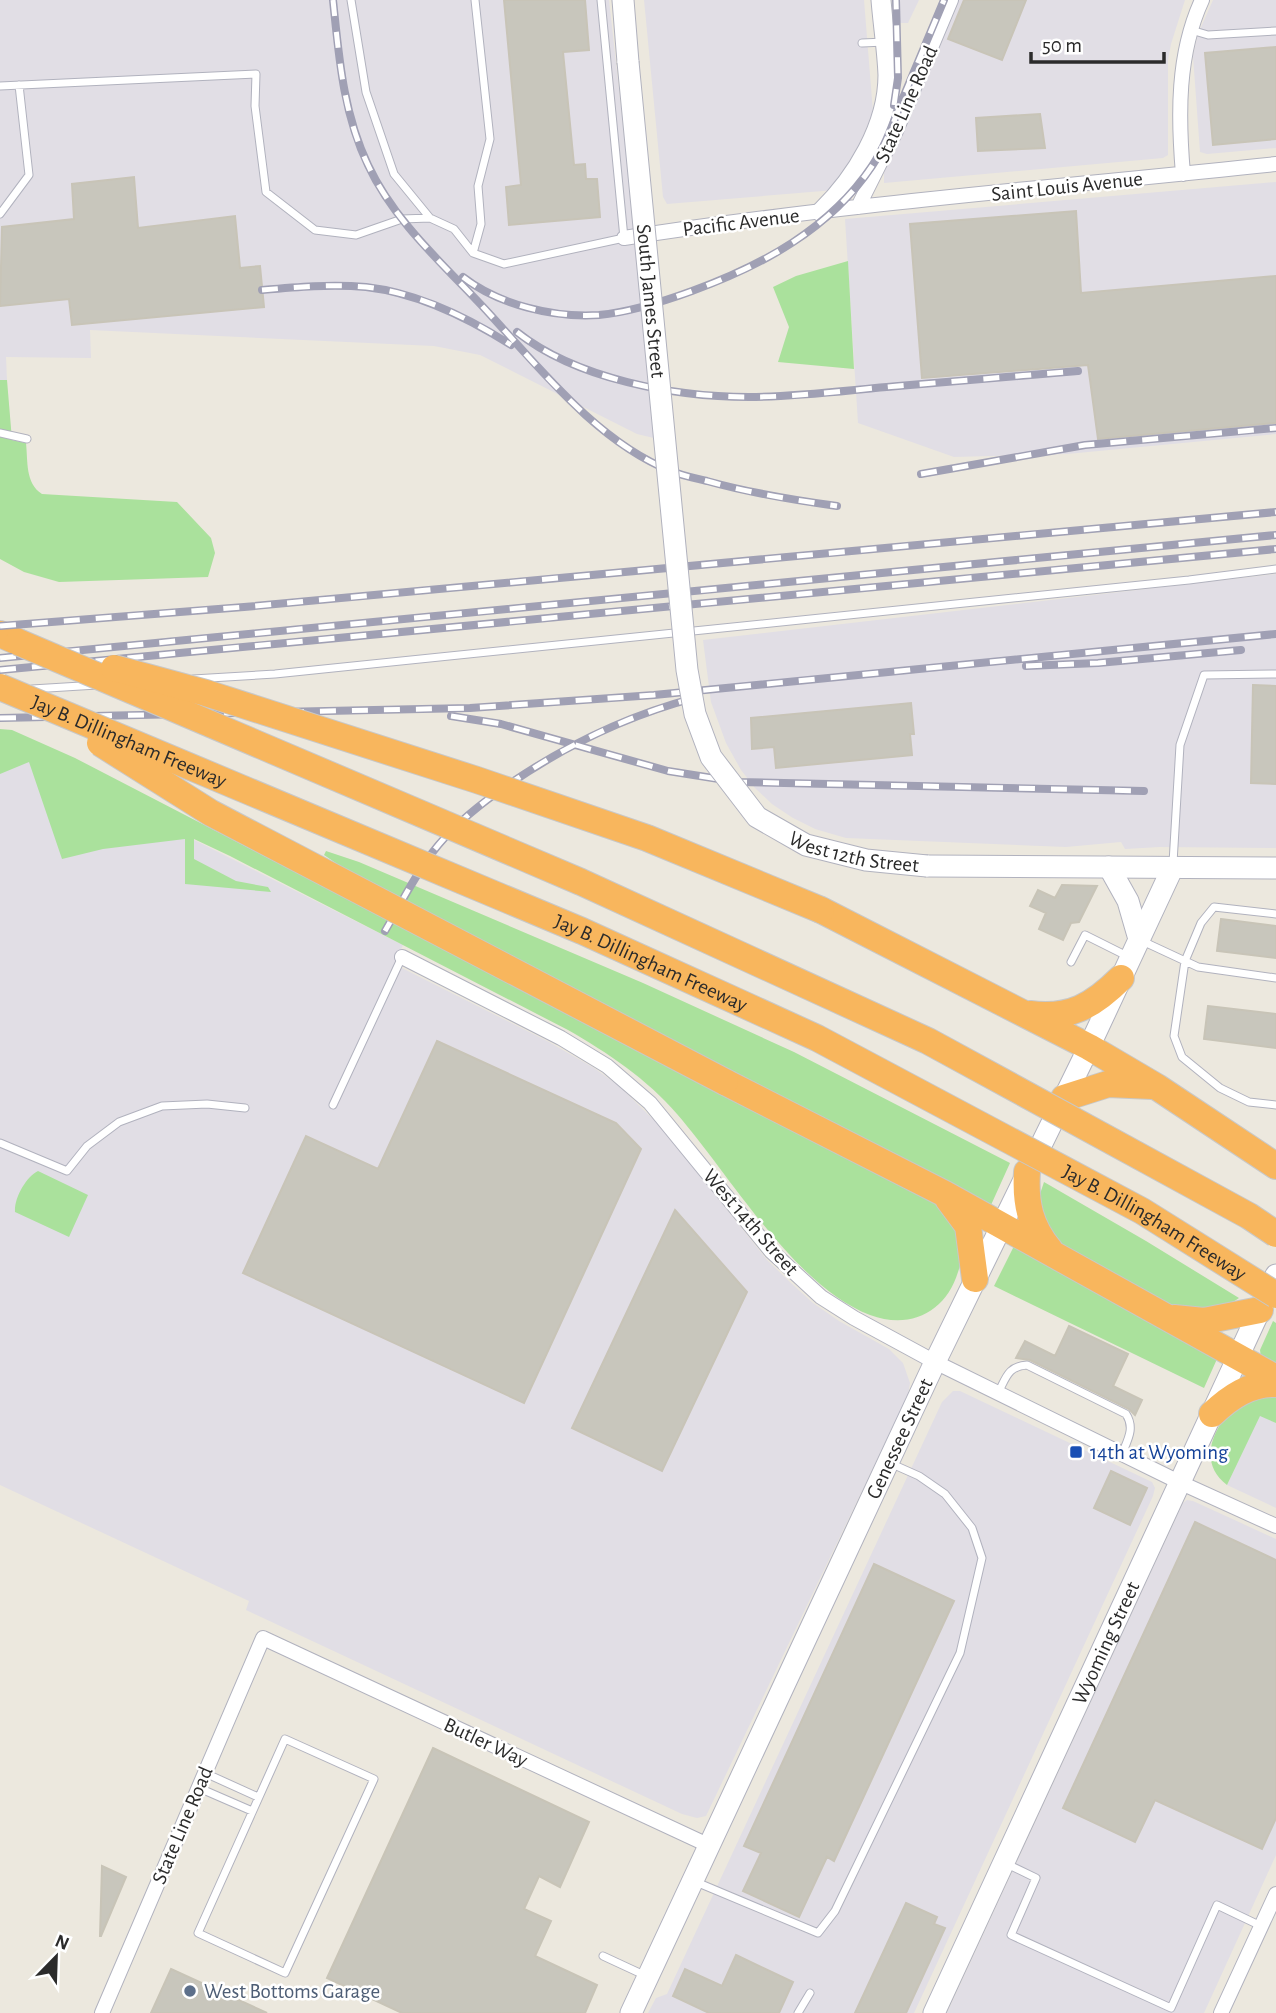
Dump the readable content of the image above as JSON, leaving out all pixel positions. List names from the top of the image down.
{
  "streets": {
    "highway": ["Jay B. Dillingham Freeway"],
    "main road": [
      "South James Street",
      "West 12th Street",
      "Genessee Street",
      "Wyoming Street"
    ],
    "street": [
      "State Line Road",
      "Saint Louis Avenue",
      "Pacific Avenue",
      "West 14th Street",
      "Butler Way"
    ]
  },
  "crossings": [
    ["State Line Road", "Saint Louis Avenue"],
    ["State Line Road", "Pacific Avenue"],
    ["State Line Road", "Butler Way"],
    ["Saint Louis Avenue", "Pacific Avenue"],
    ["South James Street", "West 12th Street"],
    ["Jay B. Dillingham Freeway", "Wyoming Street"],
    ["West 12th Street", "Genessee Street"],
    ["West 14th Street", "Genessee Street"],
    ["West 14th Street", "Wyoming Street"],
    ["Genessee Street", "Butler Way"]
  ],
  "places": {
    "transit": ["14th at Wyoming"],
    "other": ["West Bottoms Garage"]
  },
  "scale_bar": "50 m",
  "north": "top right"
}
